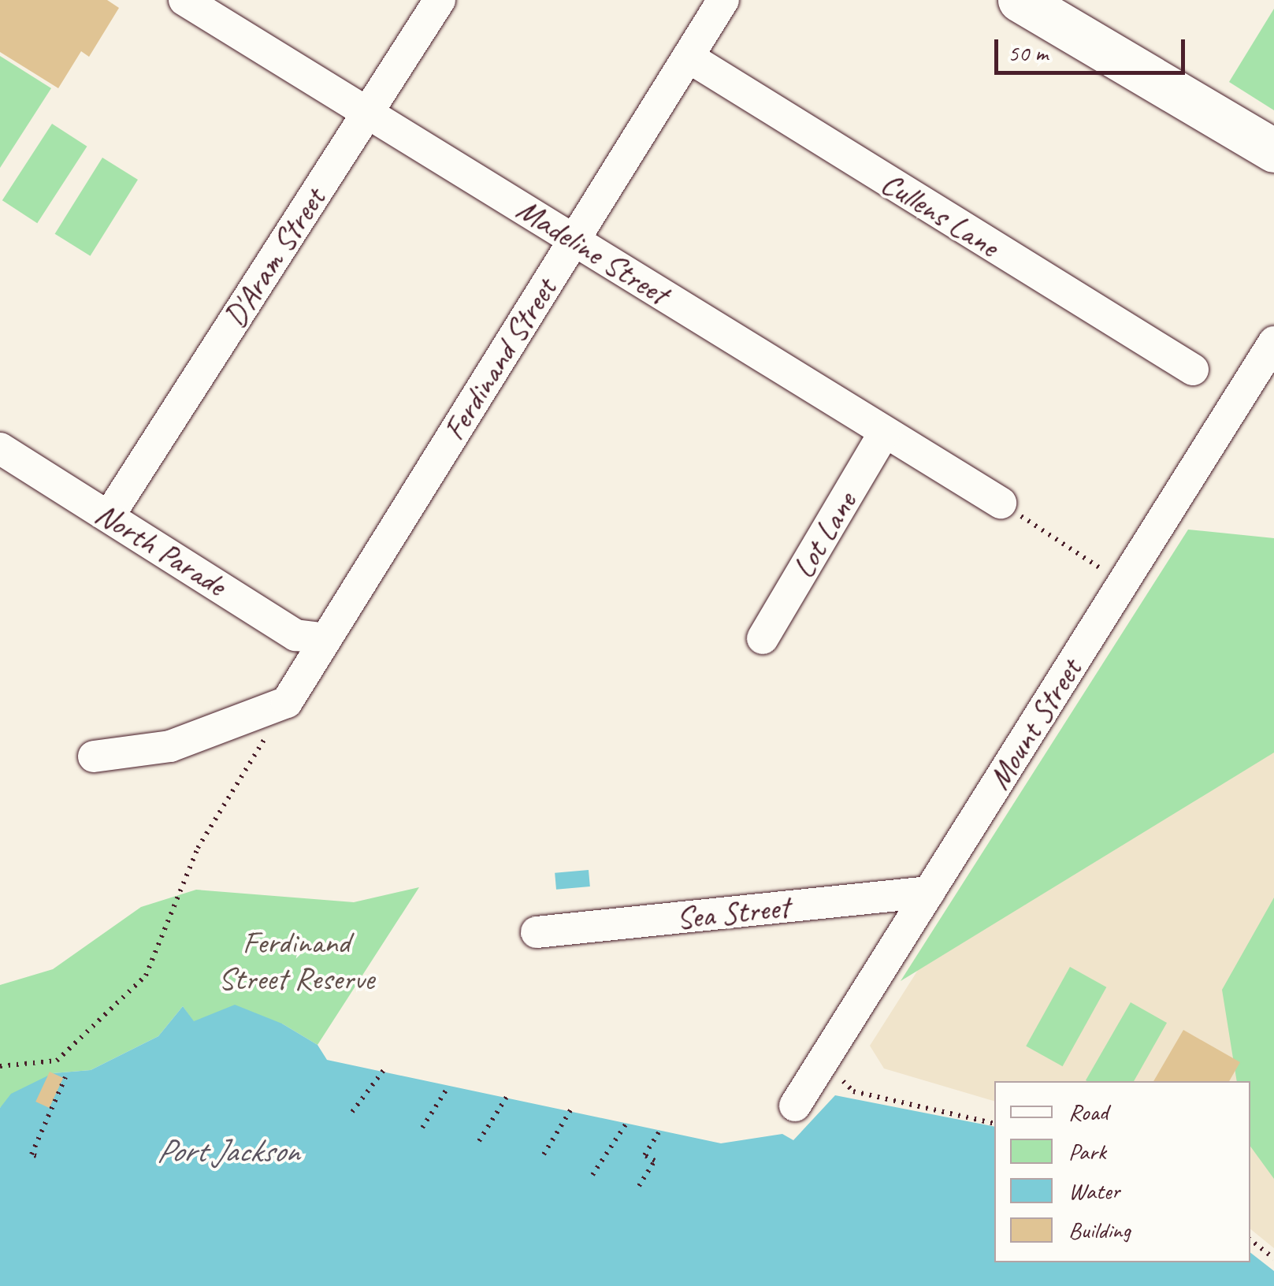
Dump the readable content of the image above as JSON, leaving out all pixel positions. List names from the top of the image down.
{
  "streets": {
    "street": [
      "Cullens Lane",
      "Madeline Street",
      "D'Aram Street",
      "Ferdinand Street",
      "Lot Lane",
      "North Parade",
      "Mount Street",
      "Sea Street"
    ]
  },
  "crossings": [
    ["Cullens Lane", "Ferdinand Street"],
    ["Madeline Street", "D'Aram Street"],
    ["Madeline Street", "Ferdinand Street"],
    ["Madeline Street", "Lot Lane"],
    ["D'Aram Street", "North Parade"],
    ["Ferdinand Street", "North Parade"],
    ["Mount Street", "Sea Street"]
  ],
  "water": ["Port Jackson"],
  "parks": ["Ferdinand Street Reserve"],
  "legend": [
    "Road",
    "Park",
    "Water",
    "Building"
  ],
  "scale_bar": "50 m"
}
